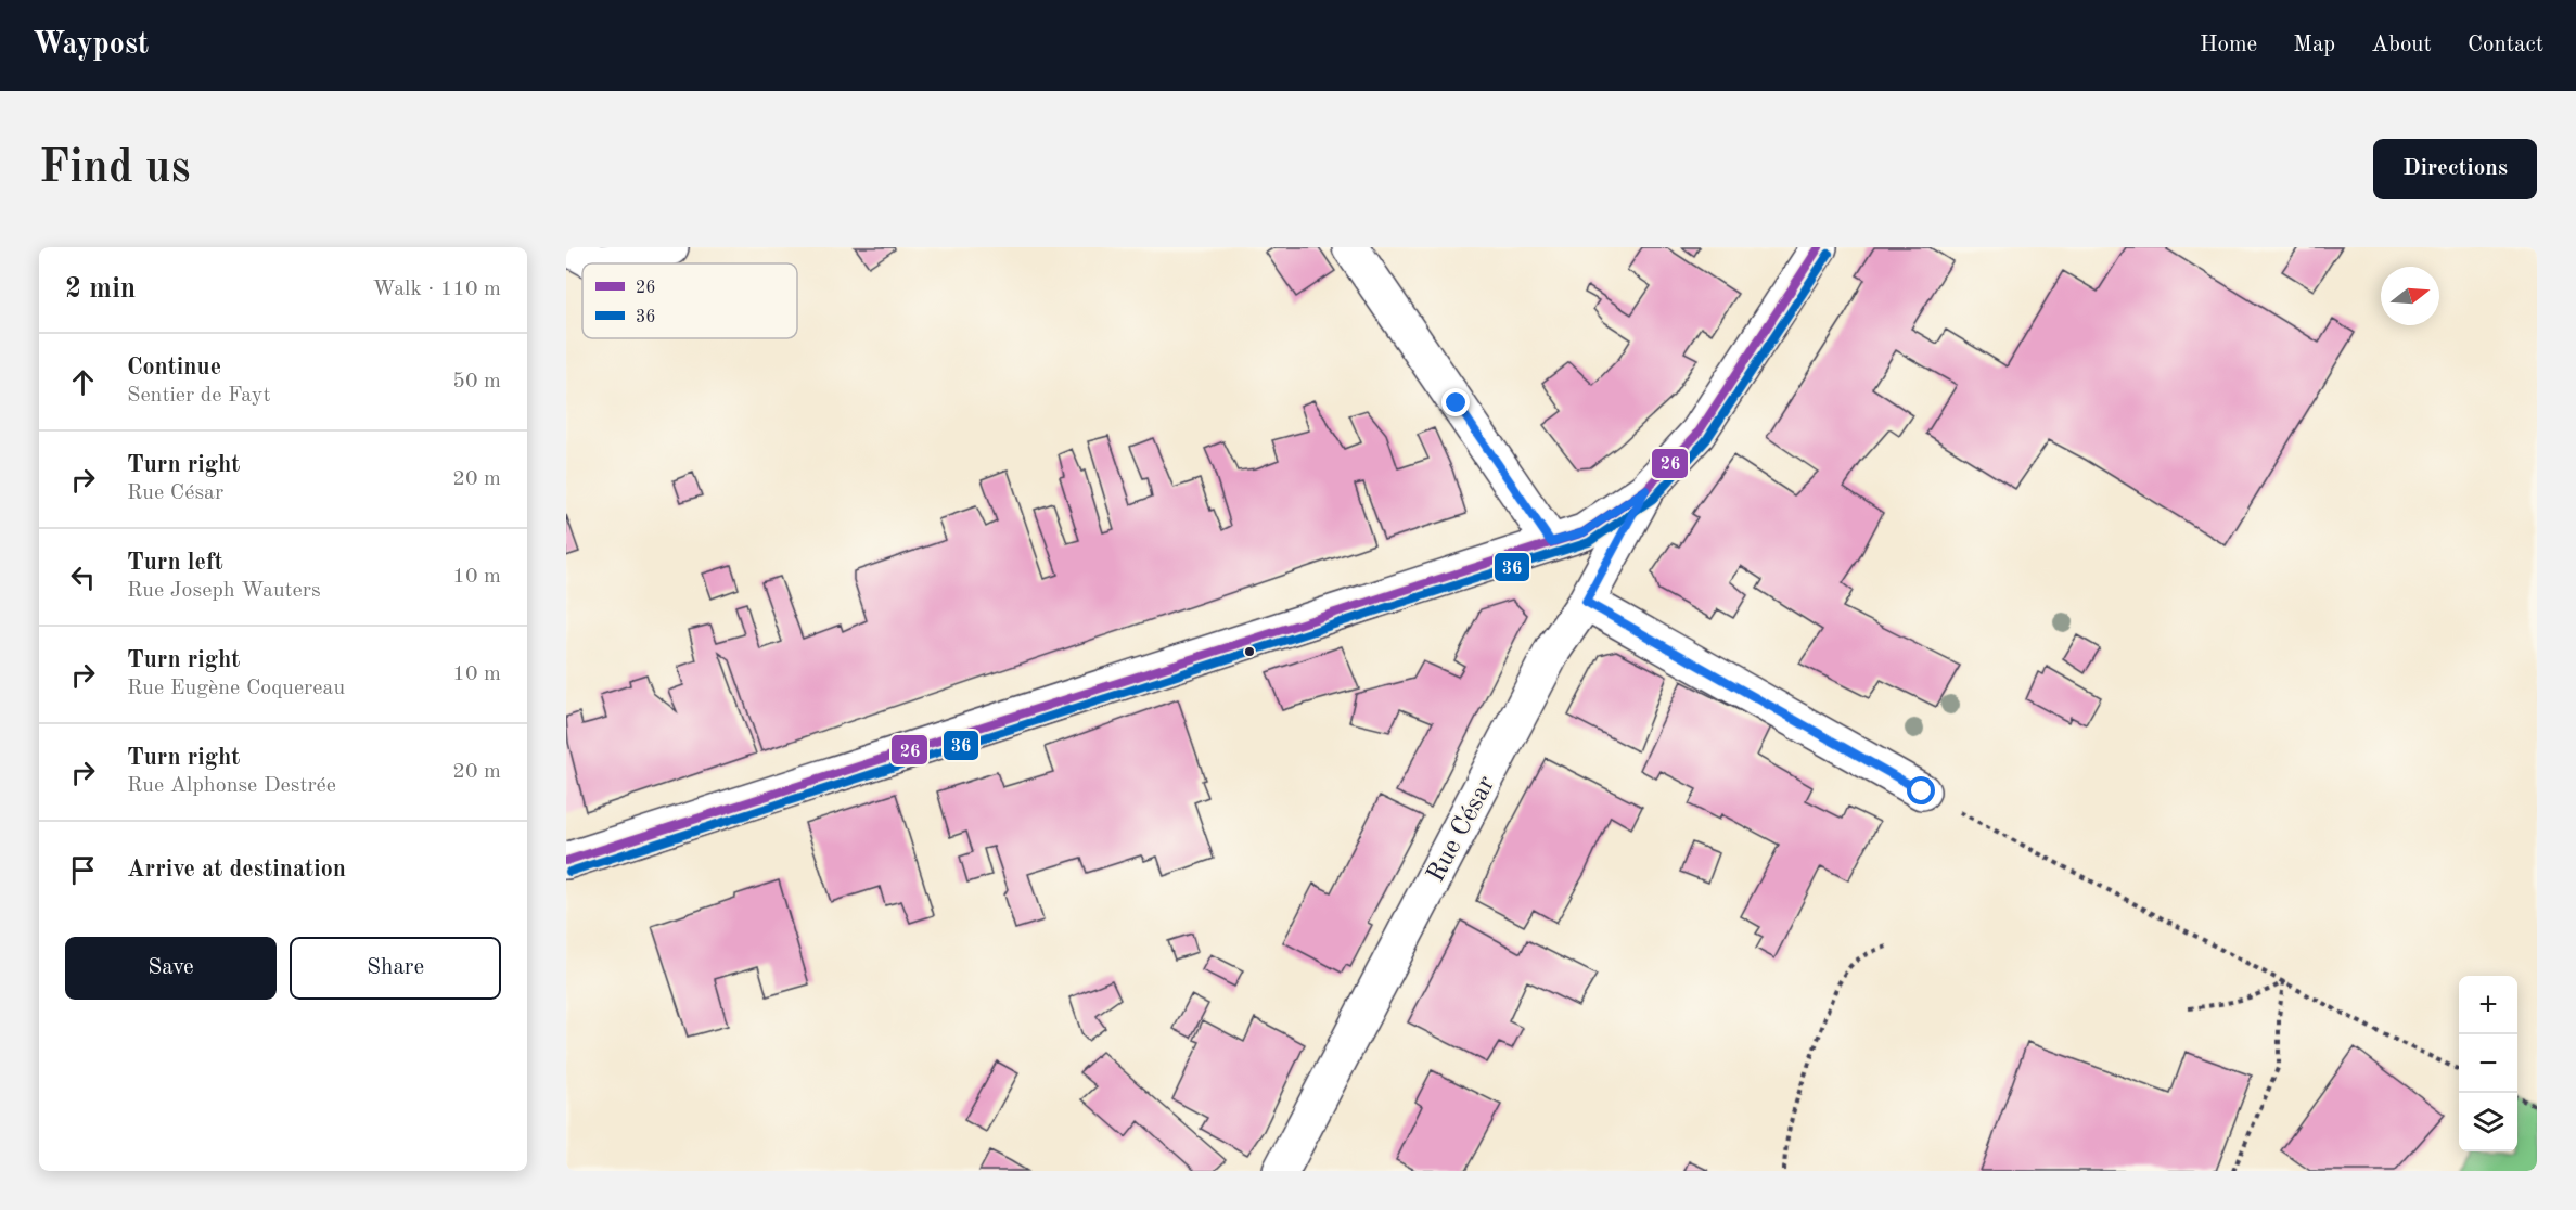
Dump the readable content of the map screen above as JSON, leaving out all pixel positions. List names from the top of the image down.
{
  "streets": {
    "street": ["Rue César"]
  },
  "lines": ["transit line 26", "transit line 36"],
  "legend": ["26", "36"],
  "north": "right",
  "page": {
    "header": "Waypost",
    "nav": [
      "Home",
      "Map",
      "About",
      "Contact"
    ],
    "buttons": [
      "Directions",
      ["Save", "Share"]
    ],
    "title": "Find us",
    "heading": ["2 min", "Walk · 110 m"],
    "list": [
      ["Continue", "Sentier de Fayt", "50 m"],
      ["Turn right", "Rue César", "20 m"],
      ["Turn left", "Rue Joseph Wauters", "10 m"],
      ["Turn right", "Rue Eugène Coquereau", "10 m"],
      ["Turn right", "Rue Alphonse Destrée", "20 m"],
      "Arrive at destination"
    ],
    "map_buttons": ["+", "−"]
  }
}
